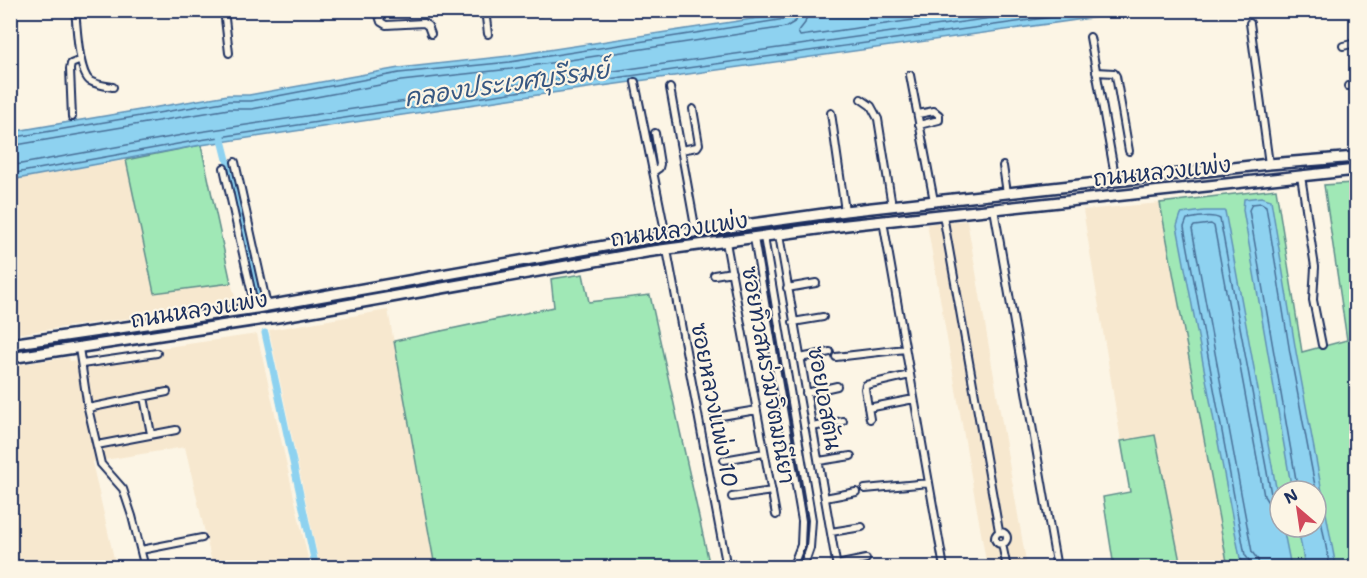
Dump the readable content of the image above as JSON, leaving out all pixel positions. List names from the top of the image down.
{
  "streets": {
    "main road": ["ถนนหลวงแพ่ง"],
    "street": ["ซอยทิวสนร่วมจิตมณียา", "ซอยเอสตัน", "ซอยหลวงแพ่ง 10"]
  },
  "crossings": [
    ["ถนนหลวงแพ่ง", "ซอยทิวสนร่วมจิตมณียา"],
    ["ถนนหลวงแพ่ง", "ซอยเอสตัน"],
    ["ถนนหลวงแพ่ง", "ซอยหลวงแพ่ง 10"]
  ],
  "water": ["คลองประเวศบุรีรมย์"],
  "north": "top left"
}
